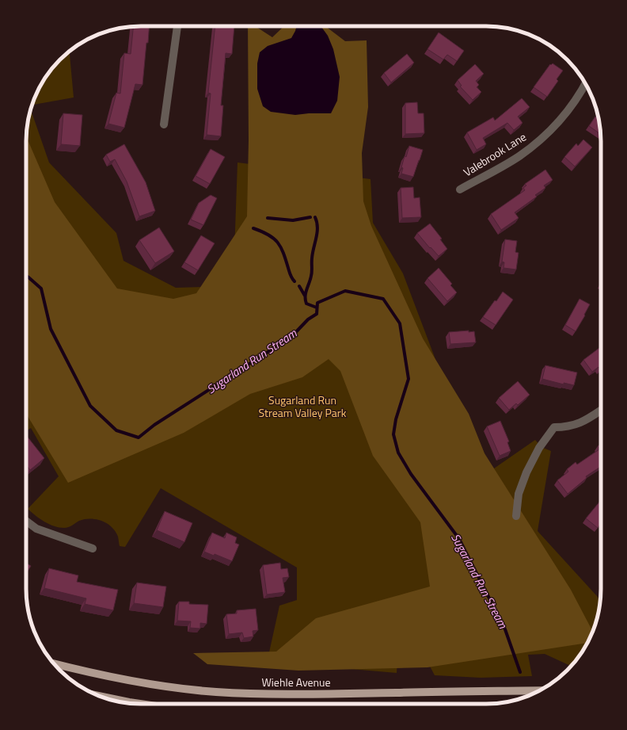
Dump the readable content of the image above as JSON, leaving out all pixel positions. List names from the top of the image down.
{
  "streets": {
    "main road": ["Wiehle Avenue"],
    "street": ["Valebrook Lane"]
  },
  "water": ["Sugarland Run Stream"],
  "parks": ["Sugarland Run Stream Valley Park"]
}
